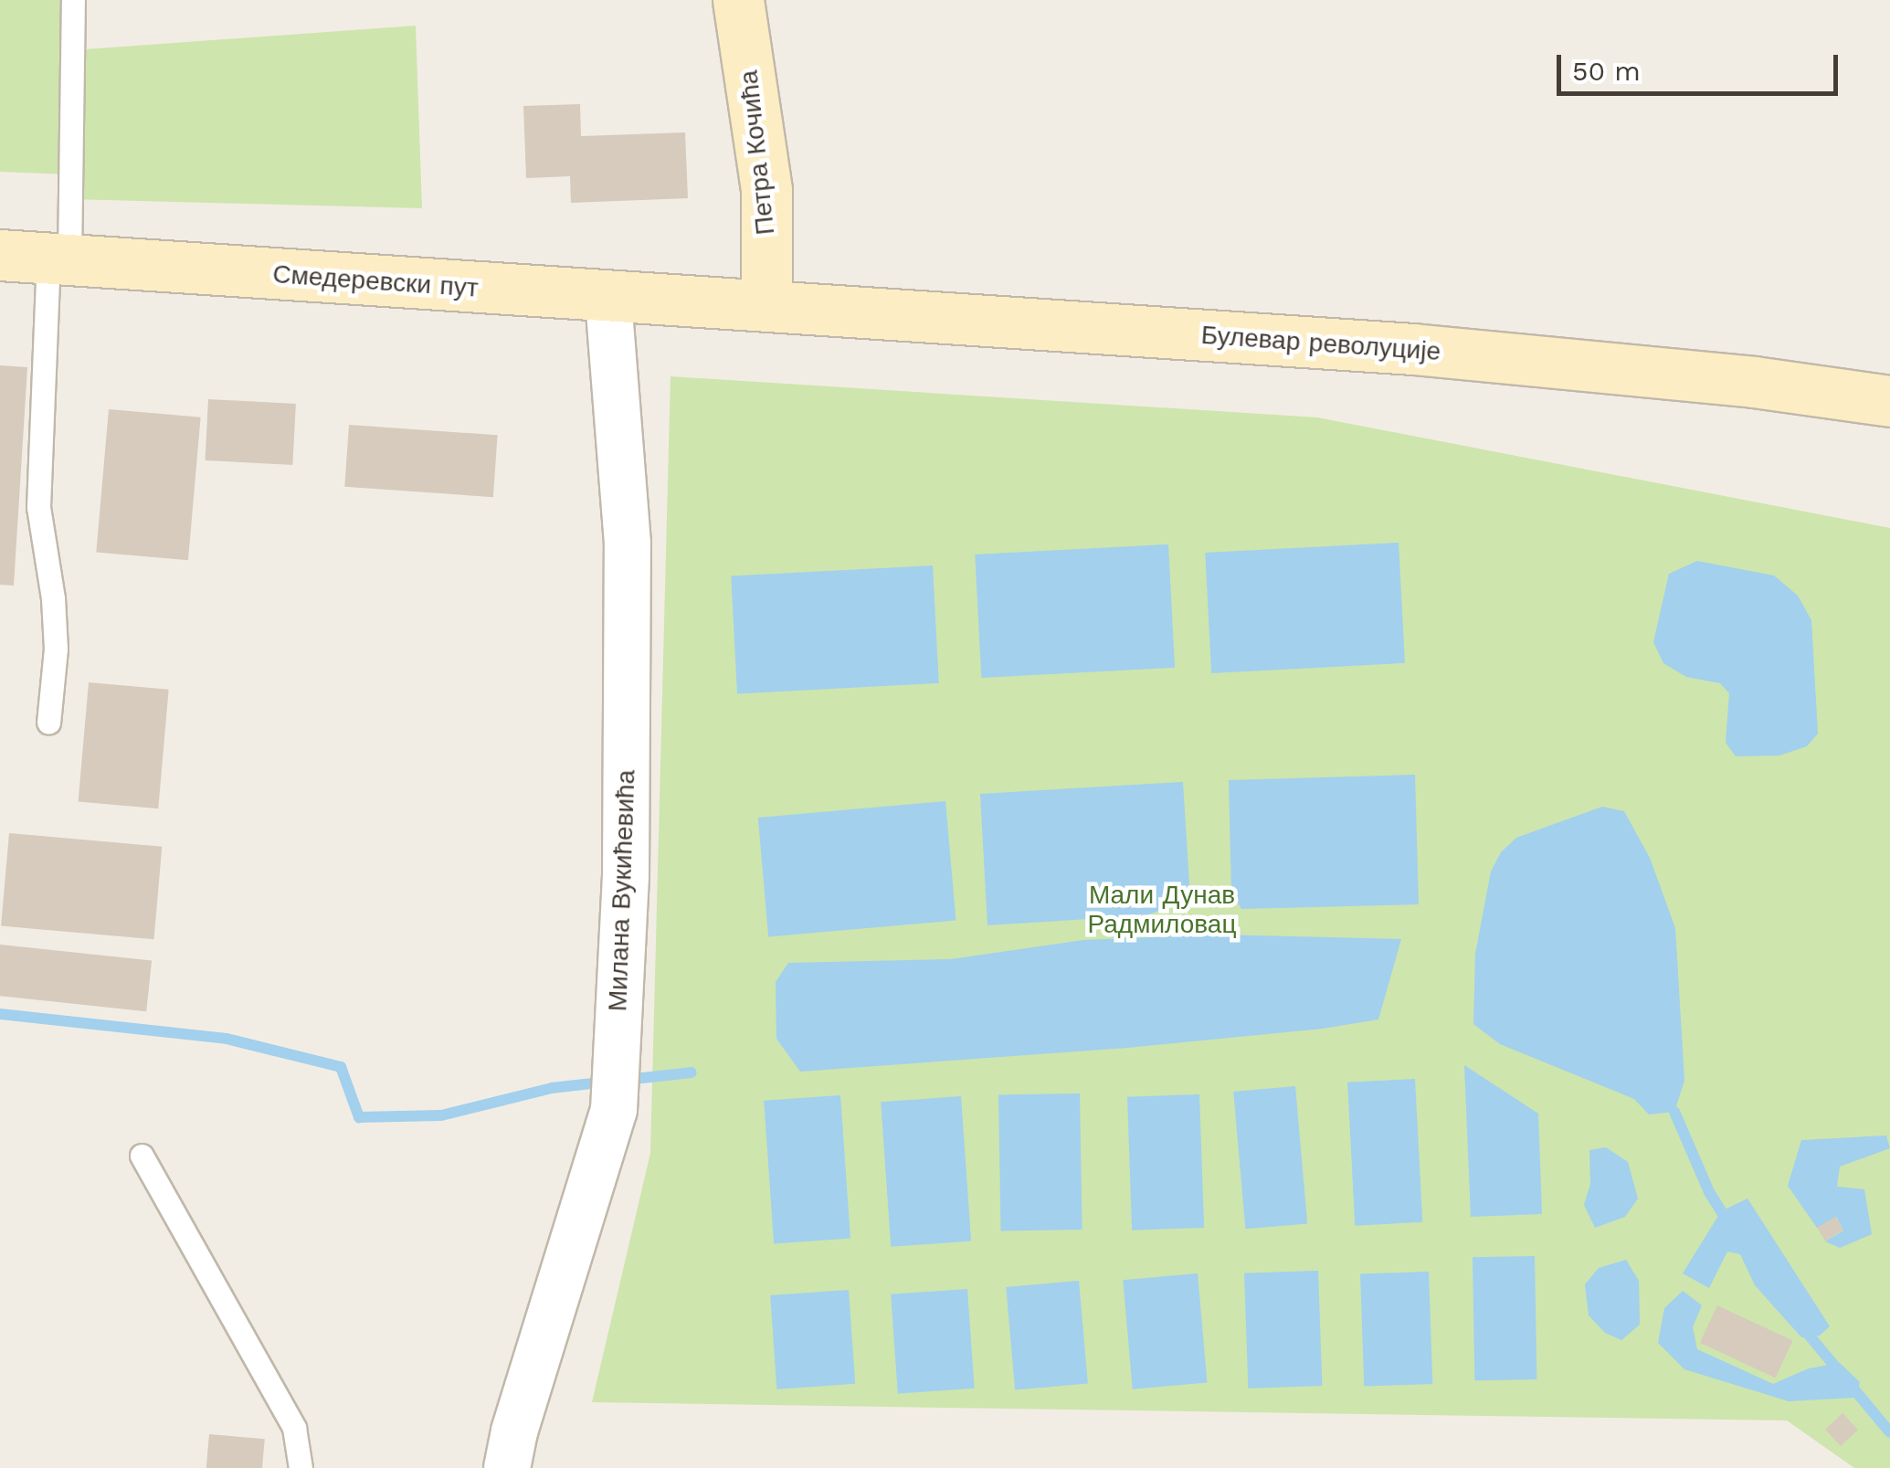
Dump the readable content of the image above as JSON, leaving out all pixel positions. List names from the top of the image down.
{
  "streets": {
    "main road": ["Петра Кочића", "Смедеревски пут", "Булевар револуције"],
    "street": ["Милана Вукићевића"]
  },
  "crossings": [
    ["Петра Кочића", "Смедеревски пут"],
    ["Петра Кочића", "Булевар револуције"],
    ["Смедеревски пут", "Булевар револуције"],
    ["Смедеревски пут", "Милана Вукићевића"]
  ],
  "parks": ["Мали Дунав Радмиловац"],
  "scale_bar": "50 m"
}
